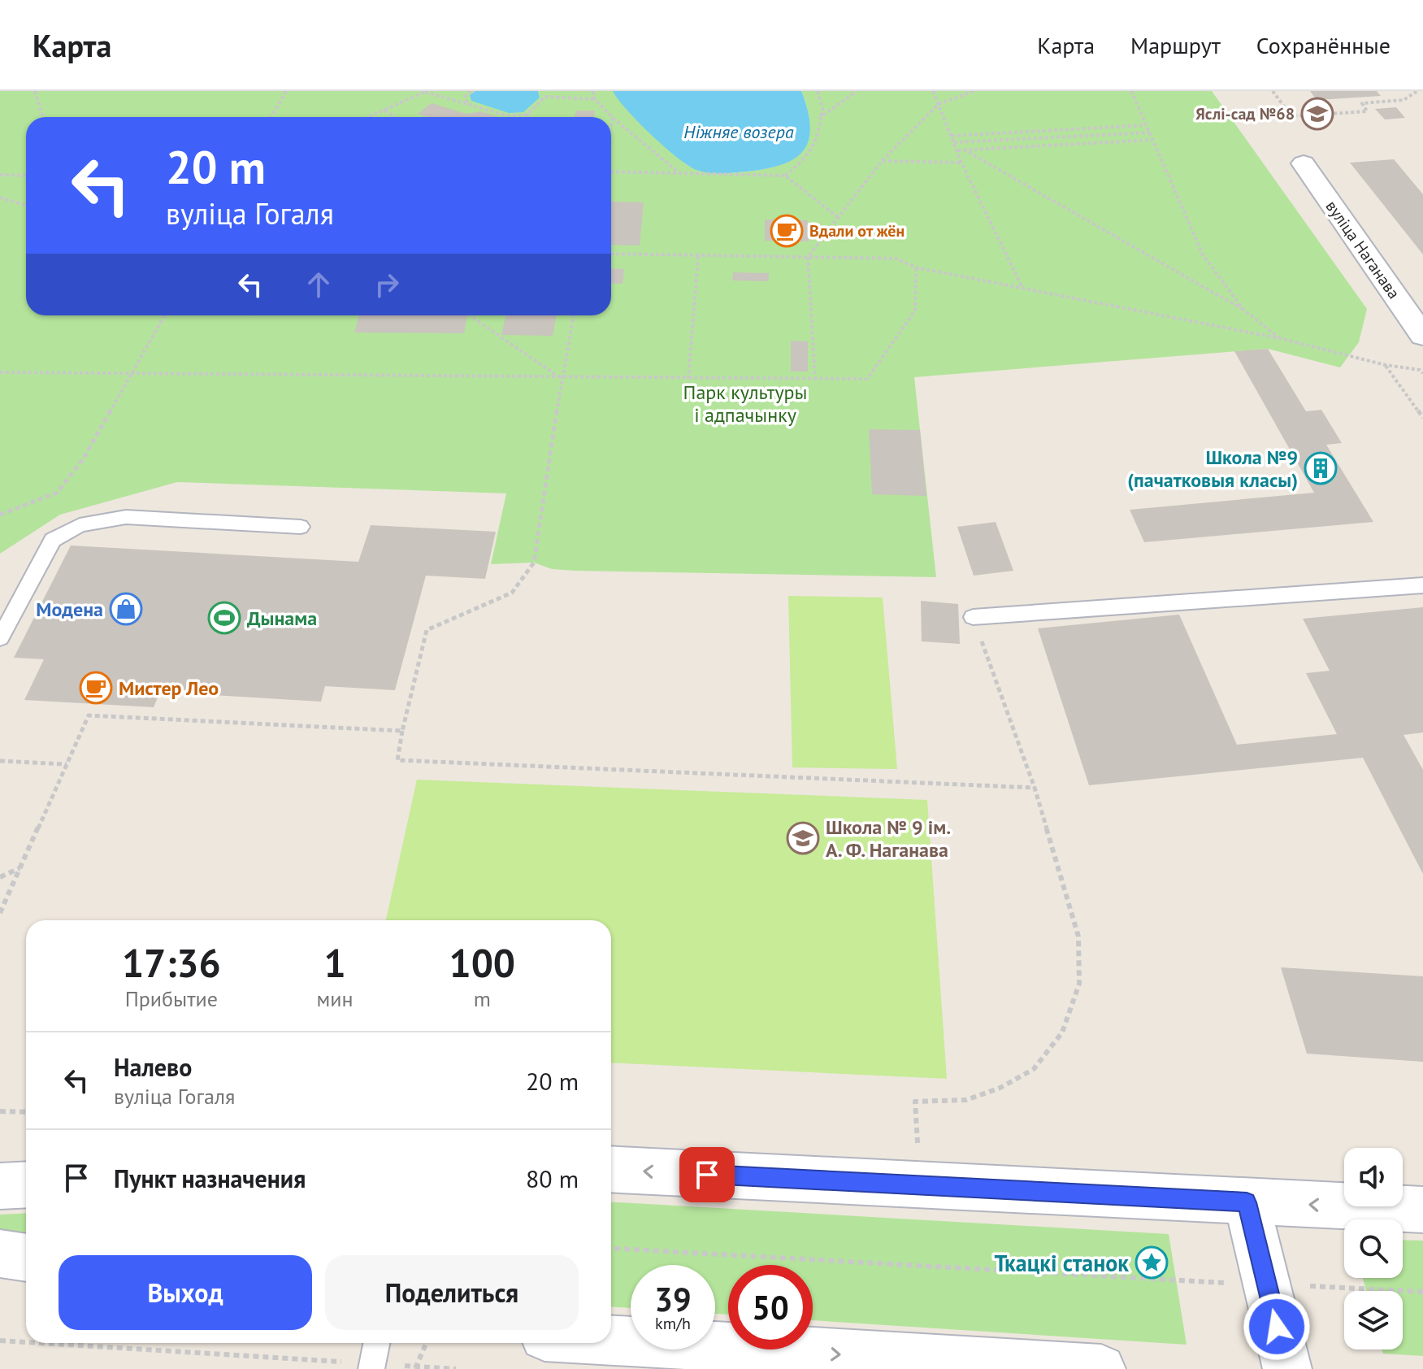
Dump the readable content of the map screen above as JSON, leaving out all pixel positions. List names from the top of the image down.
{
  "streets": {
    "main road": ["вуліца Наганава"]
  },
  "water": ["Ніжняе возера"],
  "parks": ["Парк культуры і адпачынку"],
  "places": {
    "school or university": ["Яслі-сад №68", "Школа № 9 ім. А. Ф. Наганава"],
    "cafe": ["Вдали от жён", "Мистер Лео"],
    "building": ["Школа №9 (пачатковыя класы)"],
    "shop": ["Модена"],
    "sports": ["Дынама"],
    "place": ["Ткацкі станок"]
  },
  "page": {
    "header": "Карта",
    "nav": ["Карта", "Маршрут", "Сохранённые"],
    "turn": ["20 m", "вуліца Гогаля"],
    "eta": [
      "17:36",
      "Прибытие",
      "1",
      "мин",
      "100",
      "m"
    ],
    "list": [
      {
        "name": "Налево",
        "note": "вуліца Гогаля",
        "value": "20 m"
      },
      {
        "name": "Пункт назначения",
        "value": "80 m"
      }
    ],
    "buttons": ["Выход", "Поделиться"],
    "speed": "39 km/h",
    "limit": "50"
  }
}
